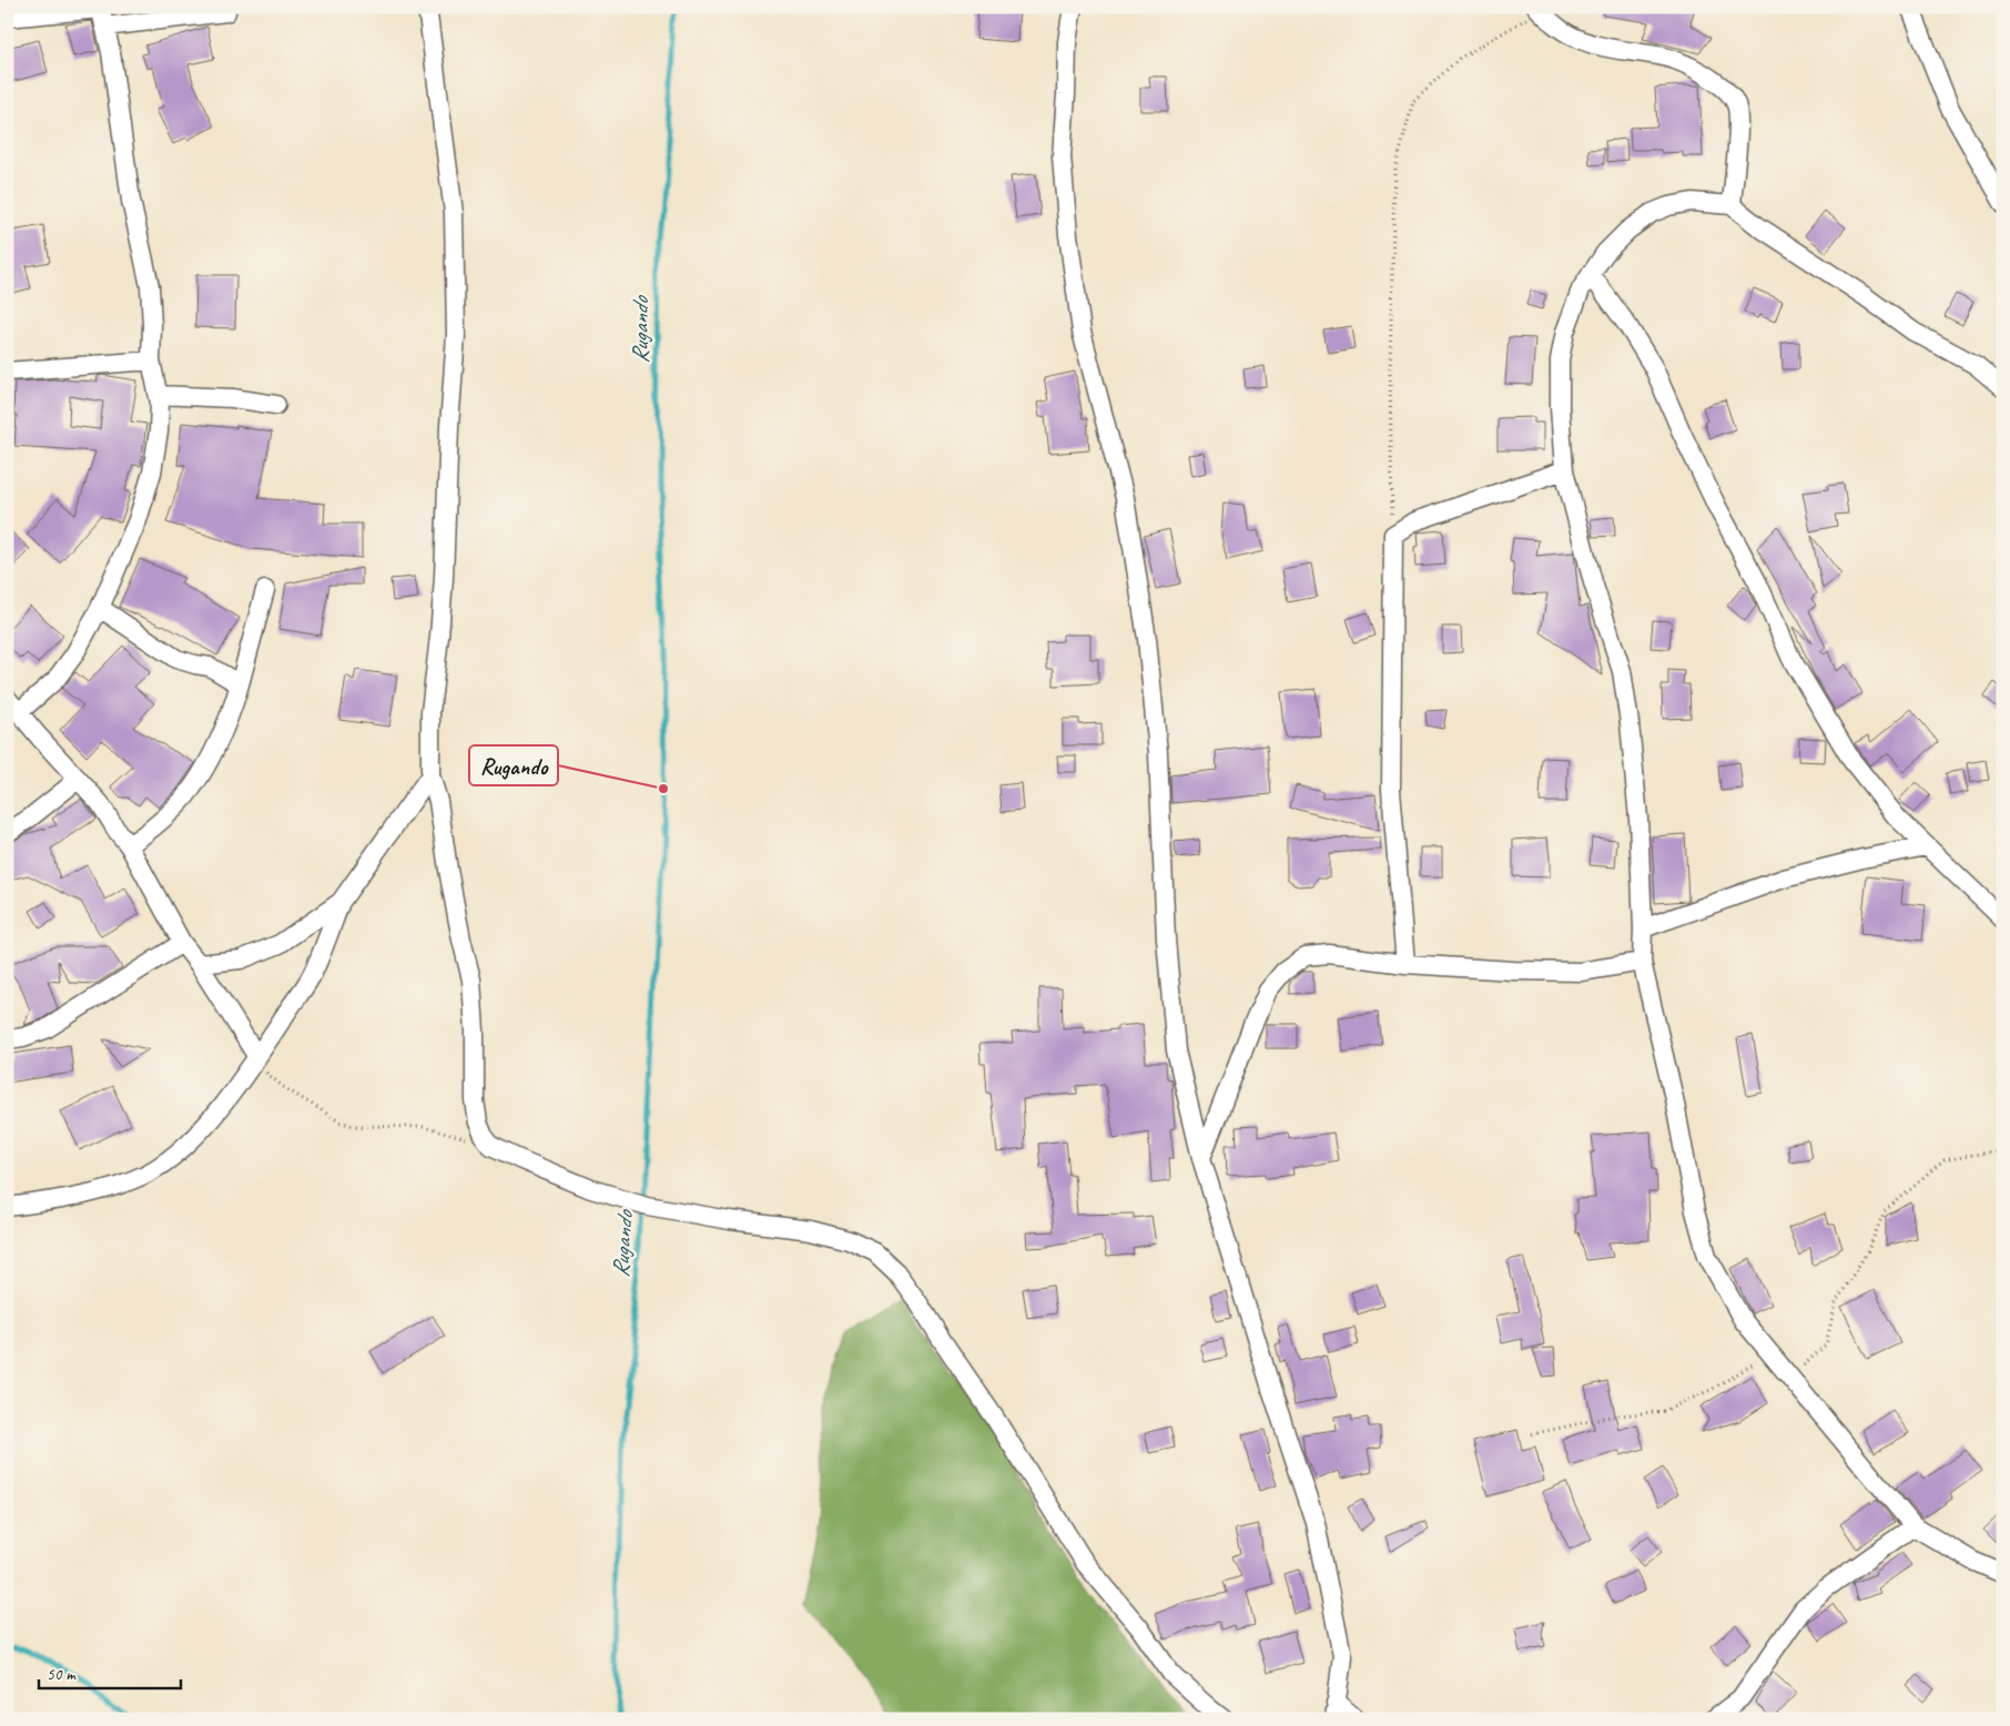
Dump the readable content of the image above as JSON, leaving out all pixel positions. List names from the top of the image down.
{
  "water": ["Rugando"],
  "places": ["Rugando"],
  "scale_bar": "50 m"
}
